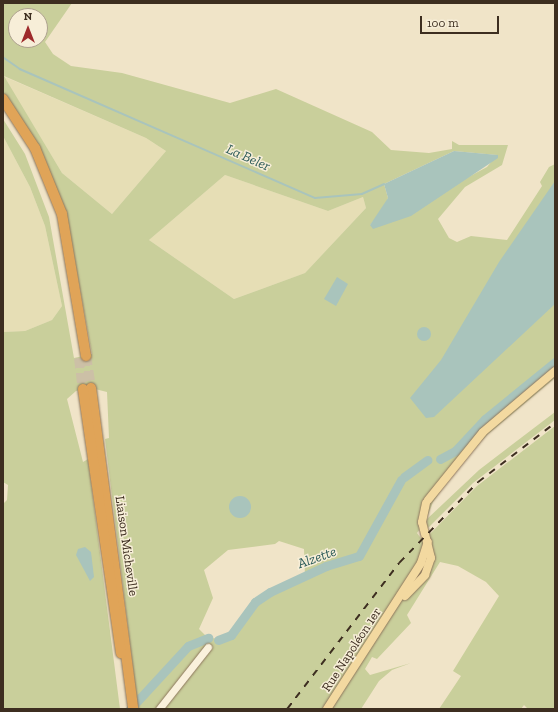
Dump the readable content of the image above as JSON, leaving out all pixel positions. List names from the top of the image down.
{
  "streets": {
    "highway": ["Liaison Micheville"],
    "main road": ["Rue Napoléon 1er"]
  },
  "water": ["La Beler", "Alzette"],
  "scale_bar": "100 m",
  "north": "top"
}
